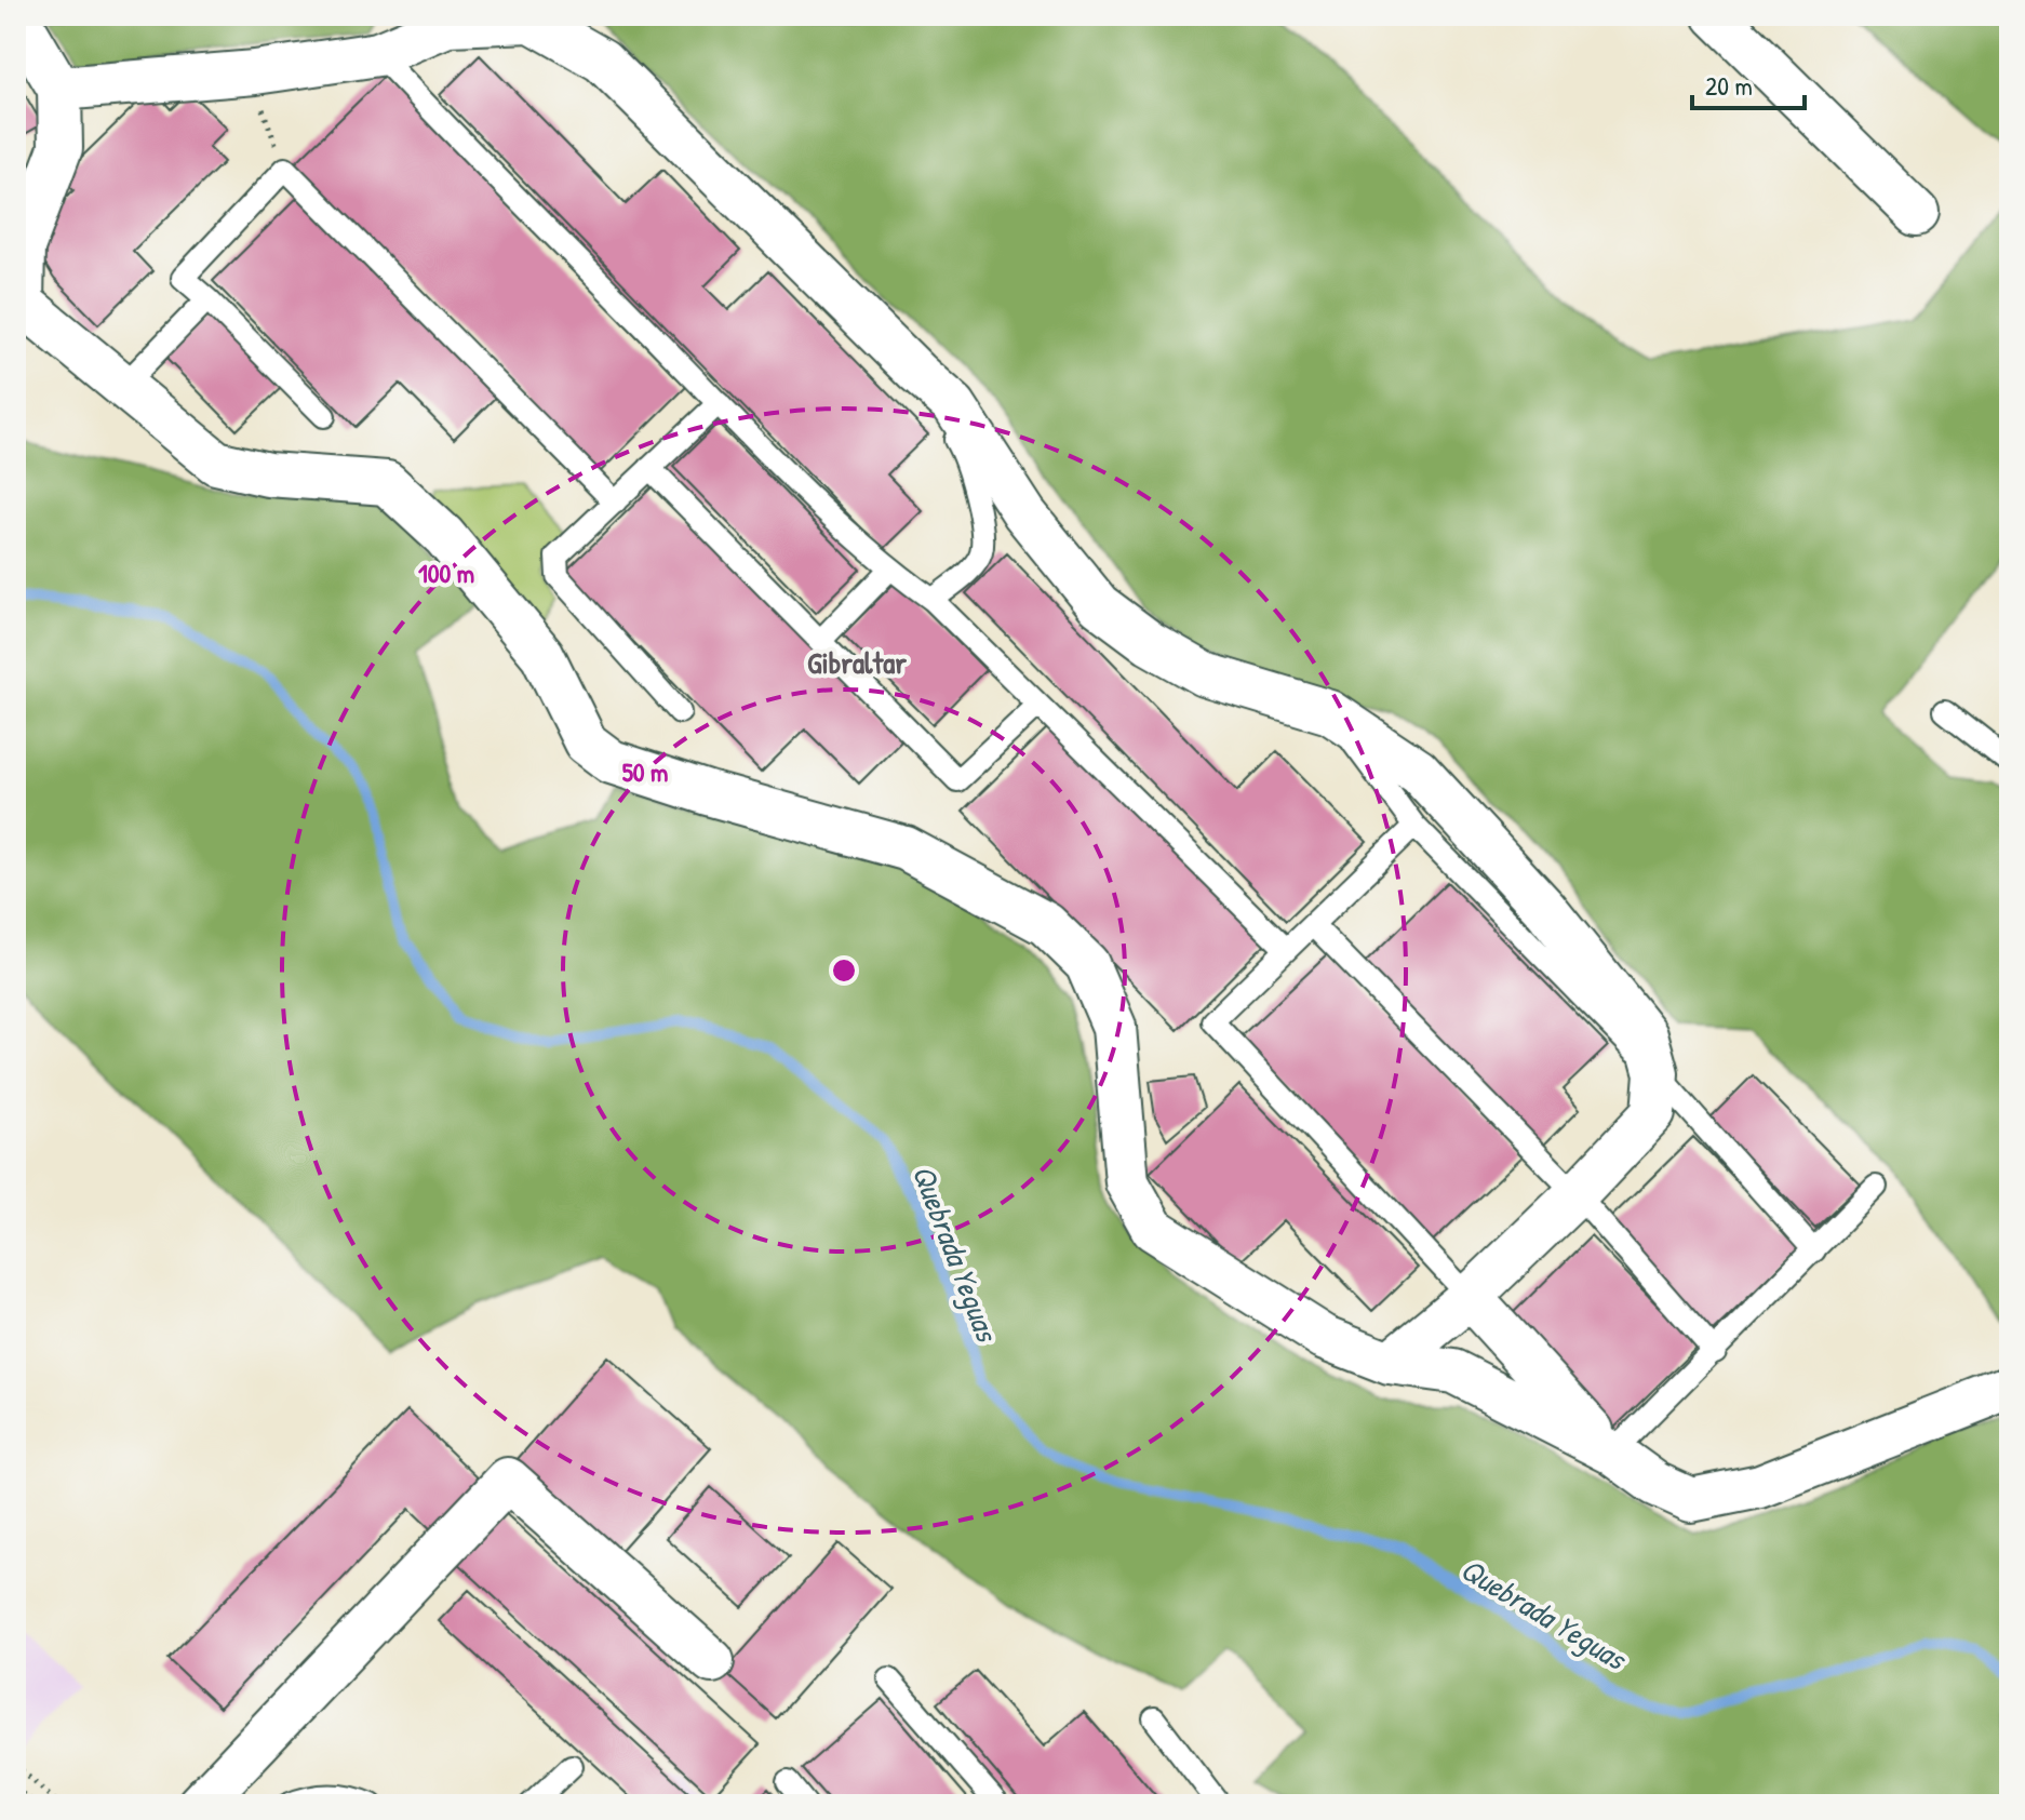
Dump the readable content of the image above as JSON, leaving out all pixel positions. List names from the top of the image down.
{
  "districts": ["Gibraltar"],
  "water": ["Quebrada Yeguas"],
  "scale_bar": "20 m",
  "rings": ["100 m", "50 m"]
}
